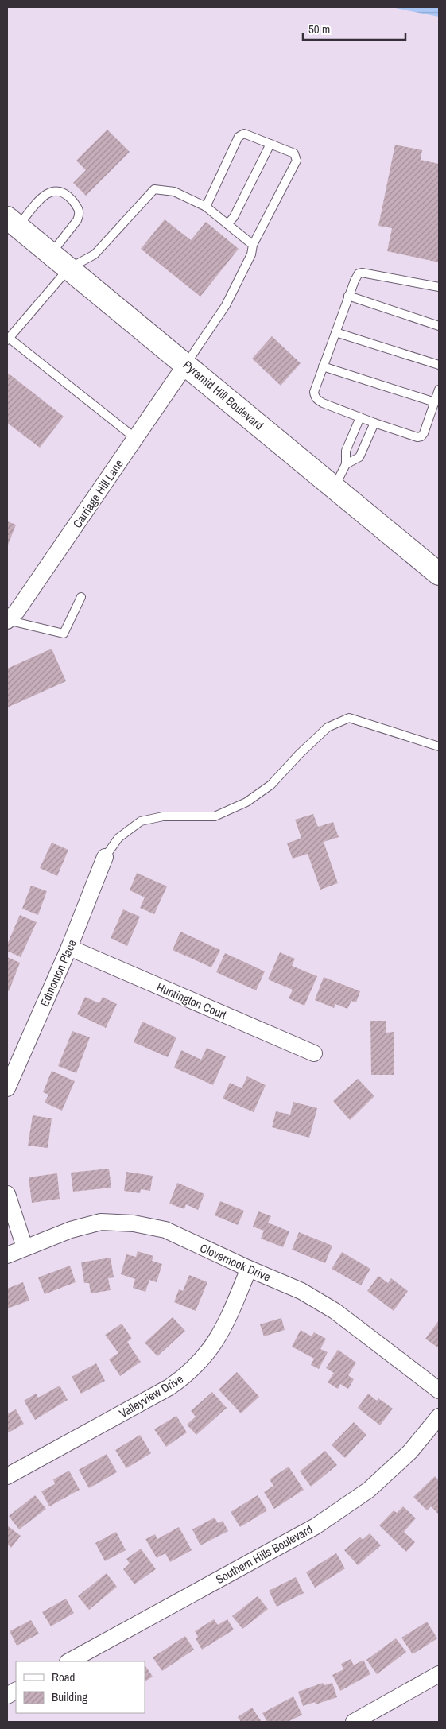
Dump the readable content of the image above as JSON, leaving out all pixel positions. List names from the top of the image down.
{
  "streets": {
    "main road": ["Pyramid Hill Boulevard"],
    "street": [
      "Carriage Hill Lane",
      "Edmonton Place",
      "Huntington Court",
      "Clovernook Drive",
      "Valleyview Drive",
      "Southern Hills Boulevard"
    ]
  },
  "crossings": [
    ["Pyramid Hill Boulevard", "Carriage Hill Lane"],
    ["Edmonton Place", "Huntington Court"],
    ["Clovernook Drive", "Valleyview Drive"]
  ],
  "legend": ["Road", "Building"],
  "scale_bar": "50 m"
}
